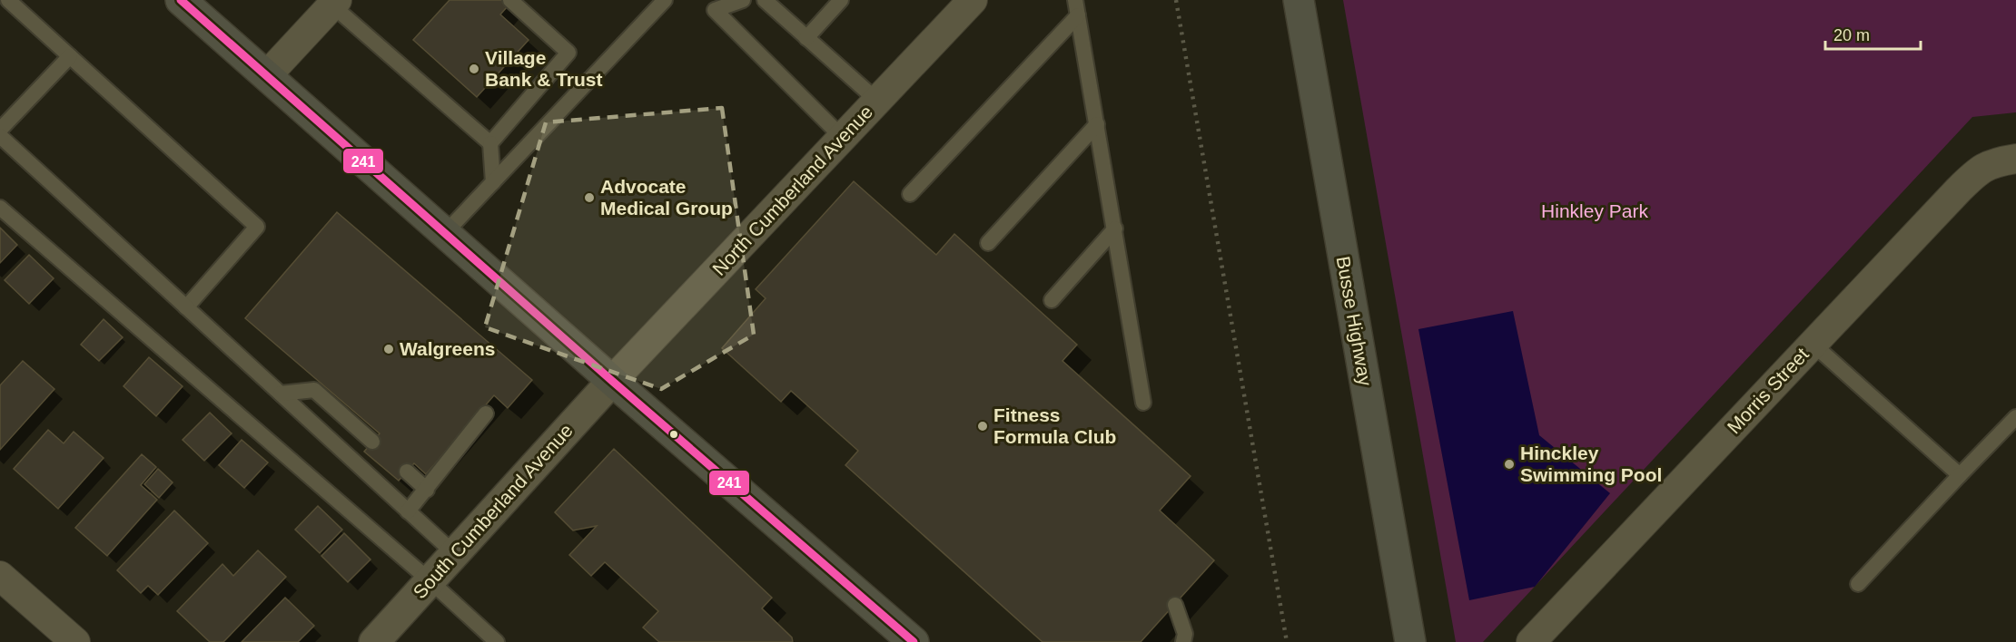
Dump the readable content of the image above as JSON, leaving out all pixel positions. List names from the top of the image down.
{
  "streets": {
    "main road": ["Busse Highway"],
    "street": ["North Cumberland Avenue", "Morris Street", "South Cumberland Avenue"]
  },
  "crossings": [
    ["North Cumberland Avenue", "South Cumberland Avenue"]
  ],
  "parks": ["Hinkley Park"],
  "places": [
    "Village Bank & Trust",
    "Advocate Medical Group",
    "Walgreens",
    "Fitness Formula Club",
    "Hinckley Swimming Pool"
  ],
  "lines": ["transit line 241"],
  "scale_bar": "20 m"
}
